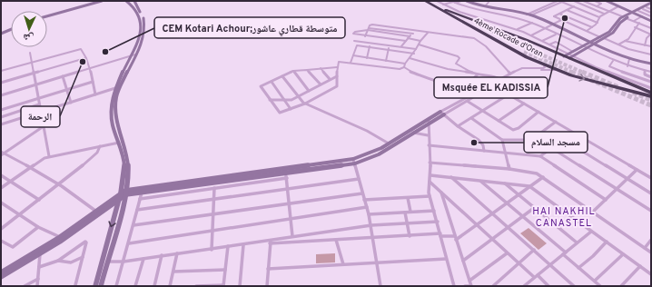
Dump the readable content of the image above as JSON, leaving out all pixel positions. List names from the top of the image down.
{
  "streets": {
    "highway": ["4ème Rocade d'Oran"]
  },
  "districts": ["HAI NAKHIL CANASTEL"],
  "places": [
    "Msquée EL KADISSIA",
    "CEM Kotari Achour;متوسطة قطاري عاشور",
    "الرحمة",
    "مسجد السلام"
  ],
  "north": "bottom"
}
